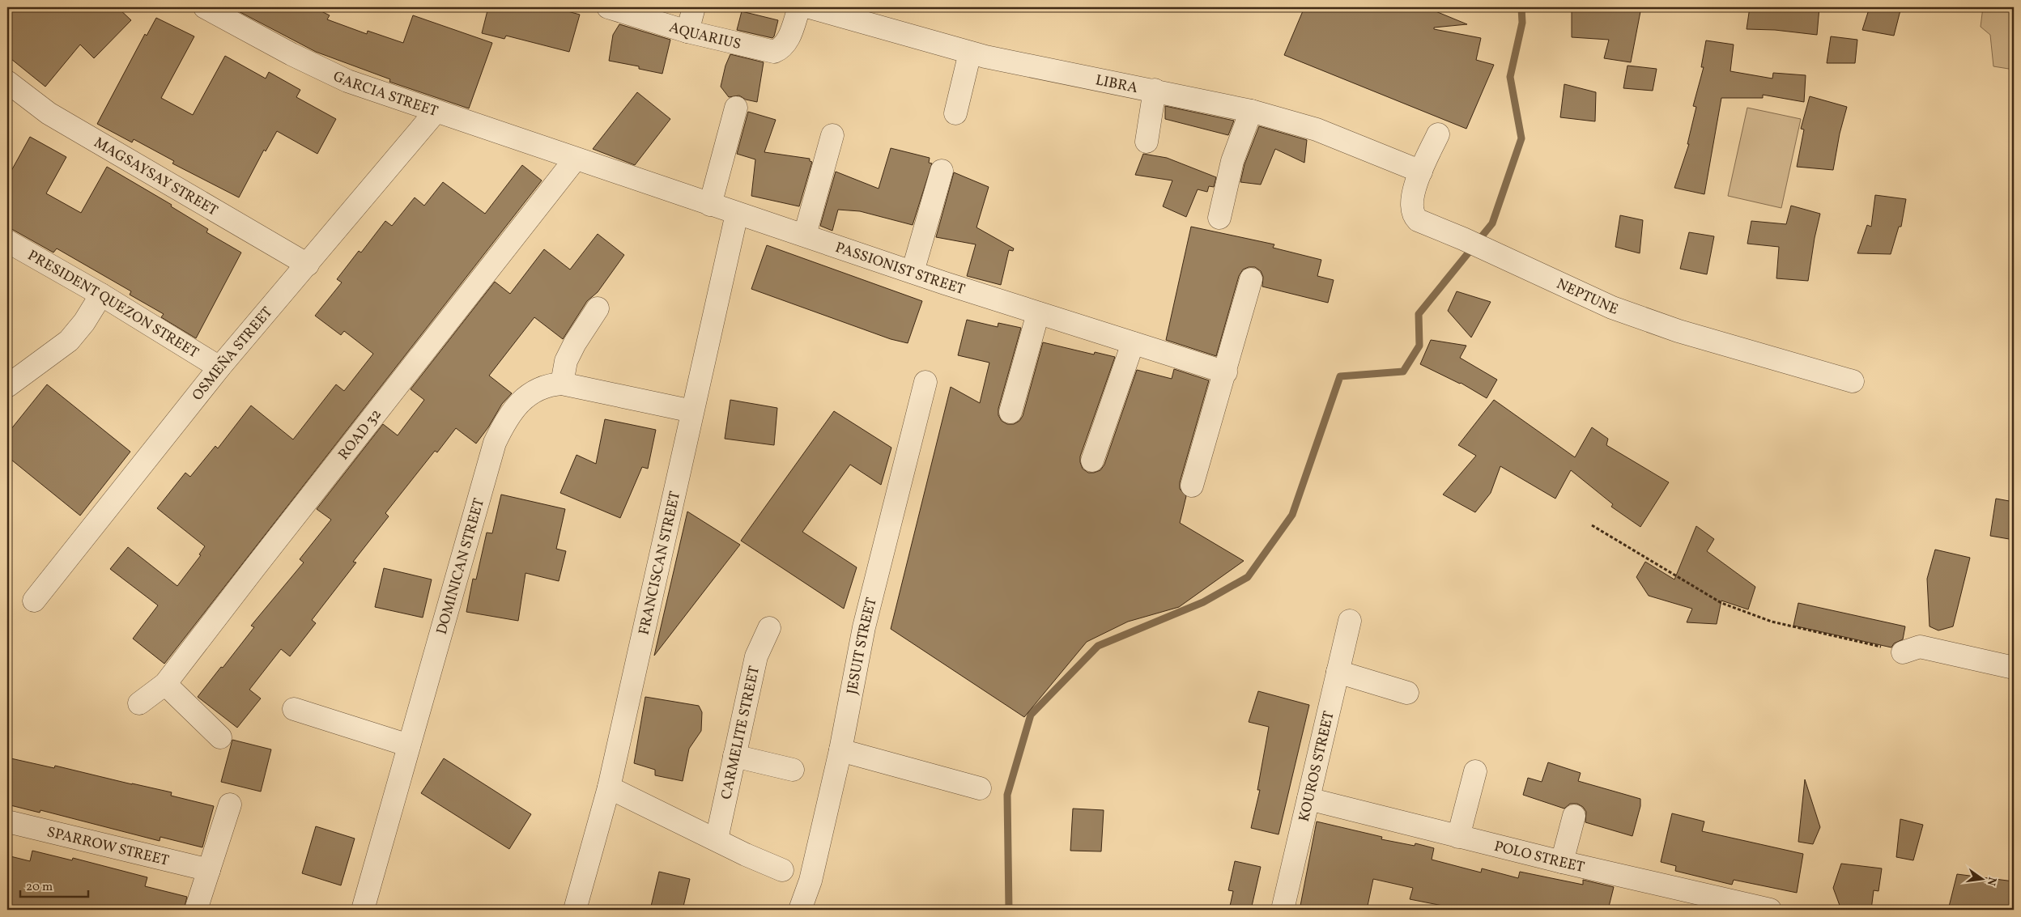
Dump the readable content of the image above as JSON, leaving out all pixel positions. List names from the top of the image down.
{
  "streets": {
    "street": [
      "AQUARIUS",
      "LIBRA",
      "GARCIA STREET",
      "MAGSAYSAY STREET",
      "PASSIONIST STREET",
      "NEPTUNE",
      "PRESIDENT QUEZON STREET",
      "OSMEÑA STREET",
      "ROAD 32",
      "FRANCISCAN STREET",
      "DOMINICAN STREET",
      "JESUIT STREET",
      "CARMELITE STREET",
      "KOUROS STREET",
      "SPARROW STREET",
      "POLO STREET"
    ]
  },
  "crossings": [
    ["LIBRA", "NEPTUNE"],
    ["GARCIA STREET", "PASSIONIST STREET"],
    ["GARCIA STREET", "OSMEÑA STREET"],
    ["GARCIA STREET", "ROAD 32"],
    ["MAGSAYSAY STREET", "OSMEÑA STREET"],
    ["PASSIONIST STREET", "ROAD 32"],
    ["PASSIONIST STREET", "FRANCISCAN STREET"],
    ["PRESIDENT QUEZON STREET", "OSMEÑA STREET"],
    ["FRANCISCAN STREET", "DOMINICAN STREET"],
    ["KOUROS STREET", "POLO STREET"]
  ],
  "scale_bar": "20 m",
  "north": "right"
}
